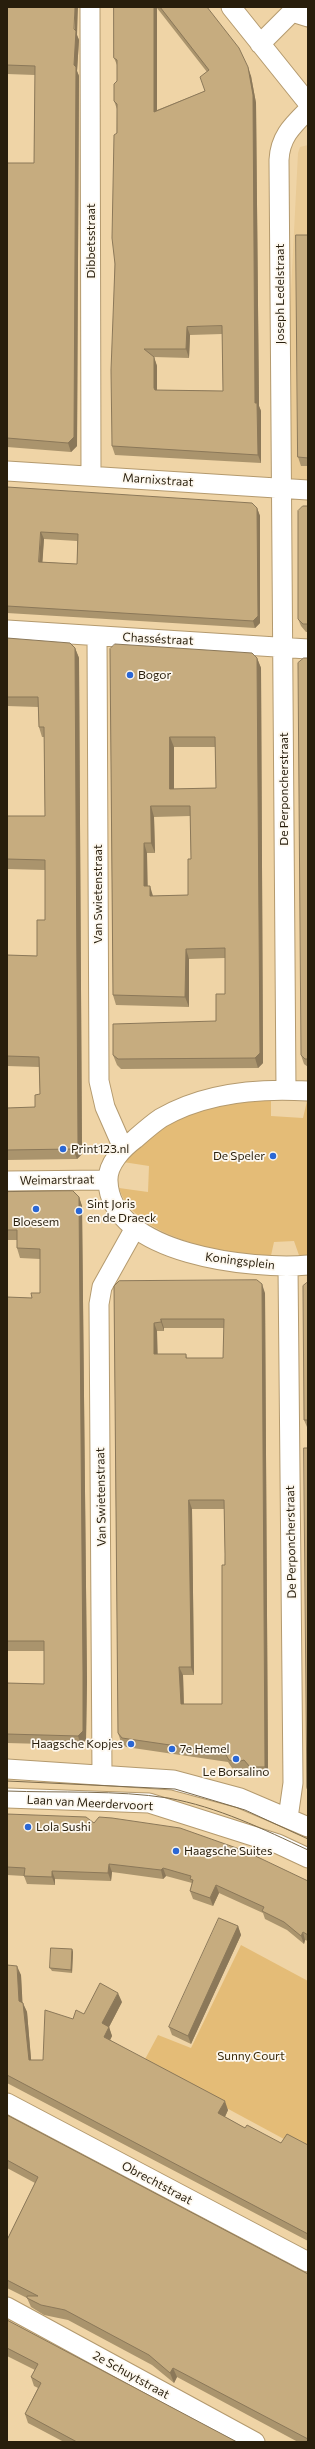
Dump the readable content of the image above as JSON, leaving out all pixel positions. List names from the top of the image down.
{
  "streets": {
    "street": [
      "Dibbetsstraat",
      "Joseph Ledelstraat",
      "Marnixstraat",
      "Chasséstraat",
      "De Perponcherstraat",
      "Van Swietenstraat",
      "Weimarstraat",
      "Koningsplein",
      "Laan van Meerdervoort",
      "Obrechtstraat",
      "2e Schuytstraat"
    ]
  },
  "crossings": [
    ["Dibbetsstraat", "Marnixstraat"],
    ["Joseph Ledelstraat", "Marnixstraat"],
    ["Joseph Ledelstraat", "De Perponcherstraat"],
    ["Marnixstraat", "De Perponcherstraat"],
    ["Chasséstraat", "De Perponcherstraat"],
    ["Chasséstraat", "Van Swietenstraat"],
    ["De Perponcherstraat", "Koningsplein"],
    ["Van Swietenstraat", "Koningsplein"],
    ["Weimarstraat", "Koningsplein"]
  ],
  "parks": ["Sunny Court"],
  "places": [
    "Bogor",
    "Print123.nl",
    "De Speler",
    "Bloesem",
    "Sint Joris en de Draeck",
    "Haagsche Kopjes",
    "7e Hemel",
    "Le Borsalino",
    "Lola Sushi",
    "Haagsche Suites"
  ]
}
